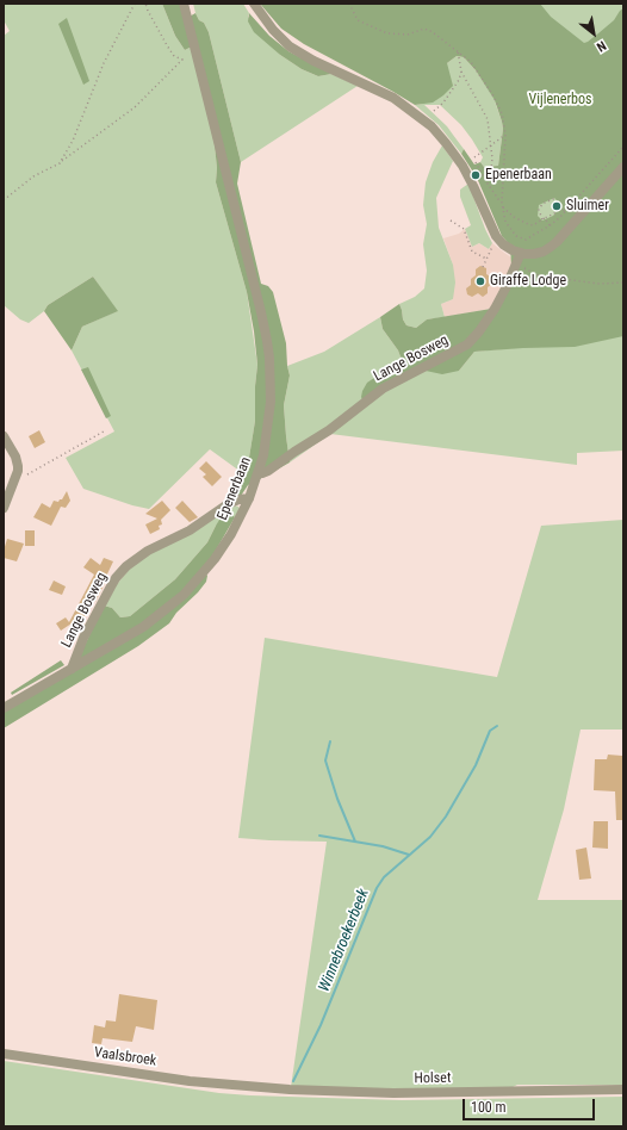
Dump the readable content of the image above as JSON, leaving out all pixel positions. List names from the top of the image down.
{
  "streets": {
    "street": [
      "Lange Bosweg",
      "Epenerbaan",
      "Vaalsbroek",
      "Holset"
    ]
  },
  "crossings": [
    ["Lange Bosweg", "Epenerbaan"],
    ["Vaalsbroek", "Holset"]
  ],
  "water": ["Winnebroekerbeek"],
  "parks": ["Vijlenerbos"],
  "places": ["Epenerbaan", "Sluimer", "Giraffe Lodge"],
  "scale_bar": "100 m",
  "north": "bottom right"
}
